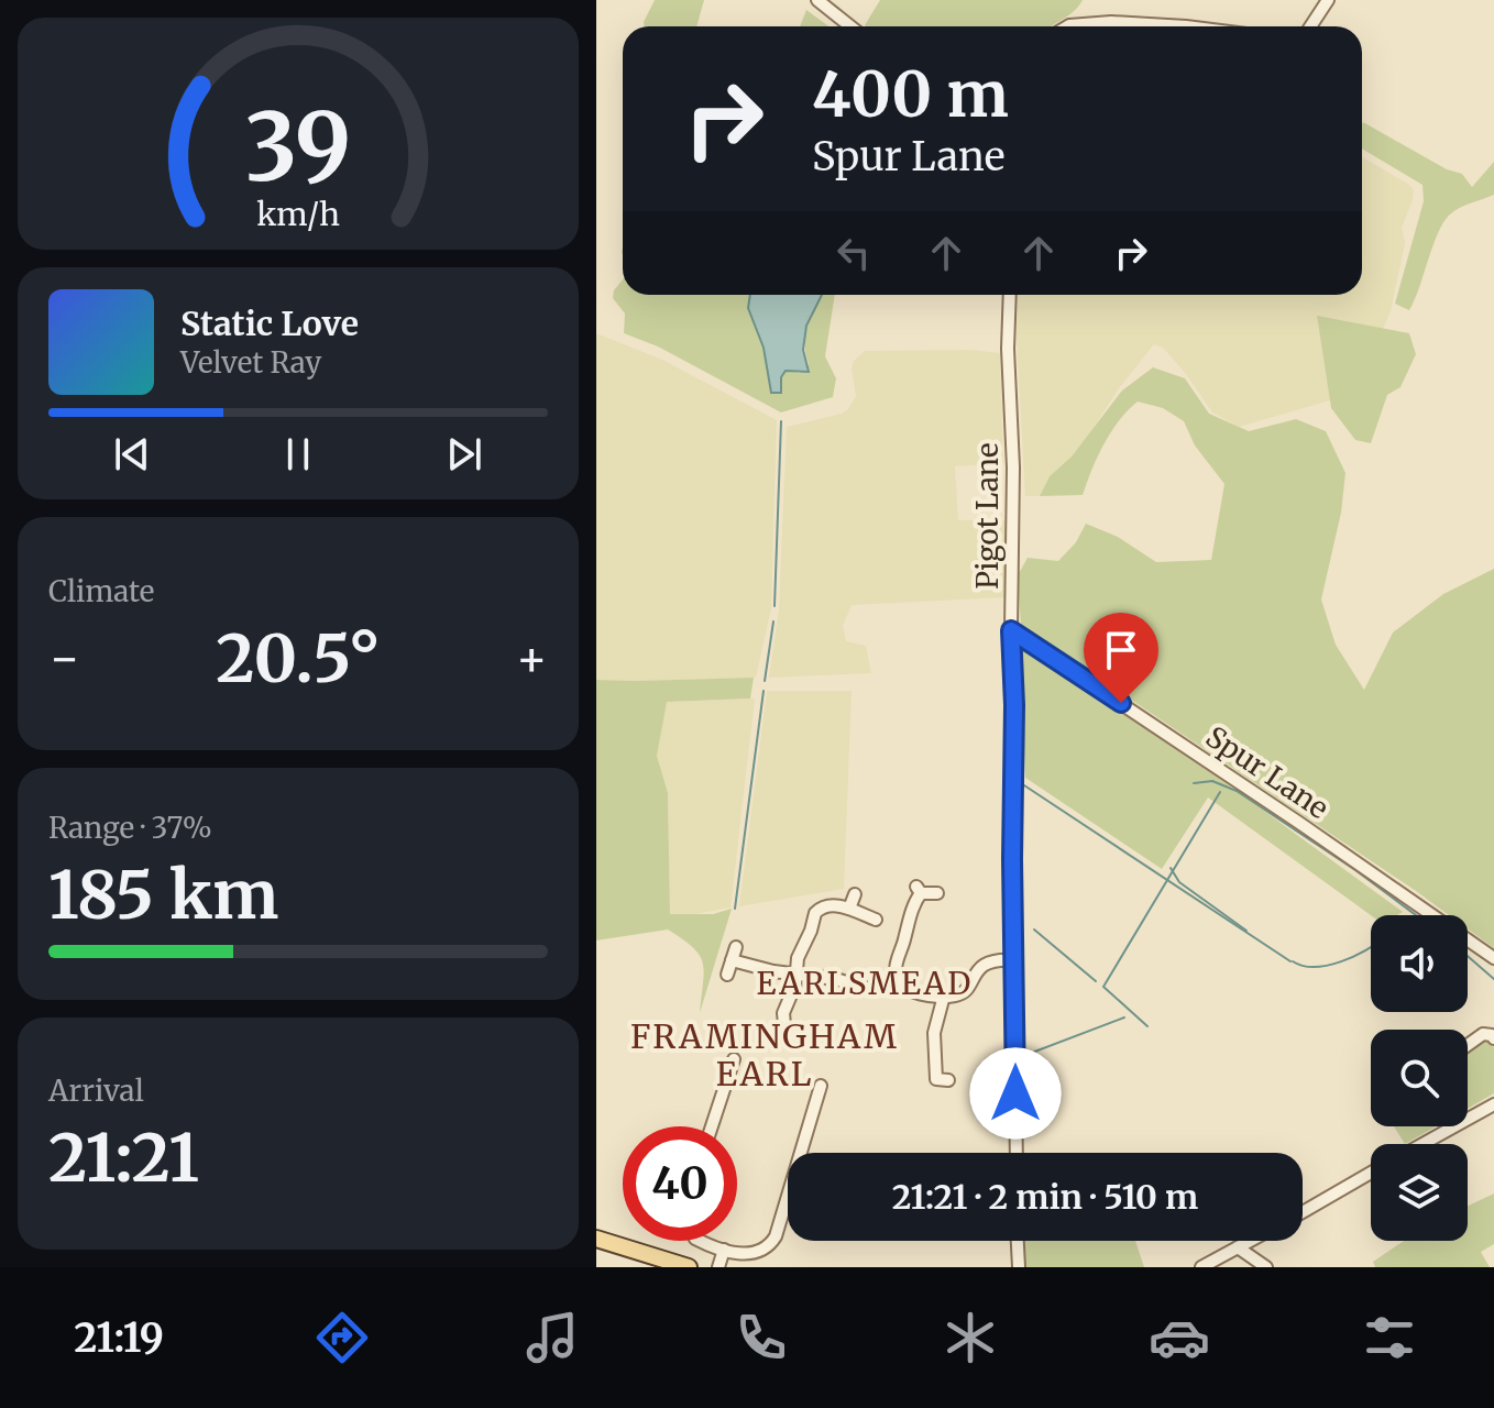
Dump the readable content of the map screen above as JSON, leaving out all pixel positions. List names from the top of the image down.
{
  "streets": {
    "street": ["Pigot Lane", "Spur Lane"]
  },
  "crossings": [
    ["Pigot Lane", "Spur Lane"]
  ],
  "districts": ["EARLSMEAD", "FRAMINGHAM EARL"],
  "page": {
    "turn": ["400 m", "Spur Lane"],
    "song": ["Static Love", "Velvet Ray"],
    "tile": [
      "Climate",
      ["Range · 37%", "185 km"],
      ["Arrival", "21:21"]
    ],
    "heat": ["−", "20.5°", "+"],
    "limit": "40",
    "trip": "21:21 · 2 min · 510 m",
    "tabs": "21:19",
    "gauge": ["39", "km/h"]
  }
}
